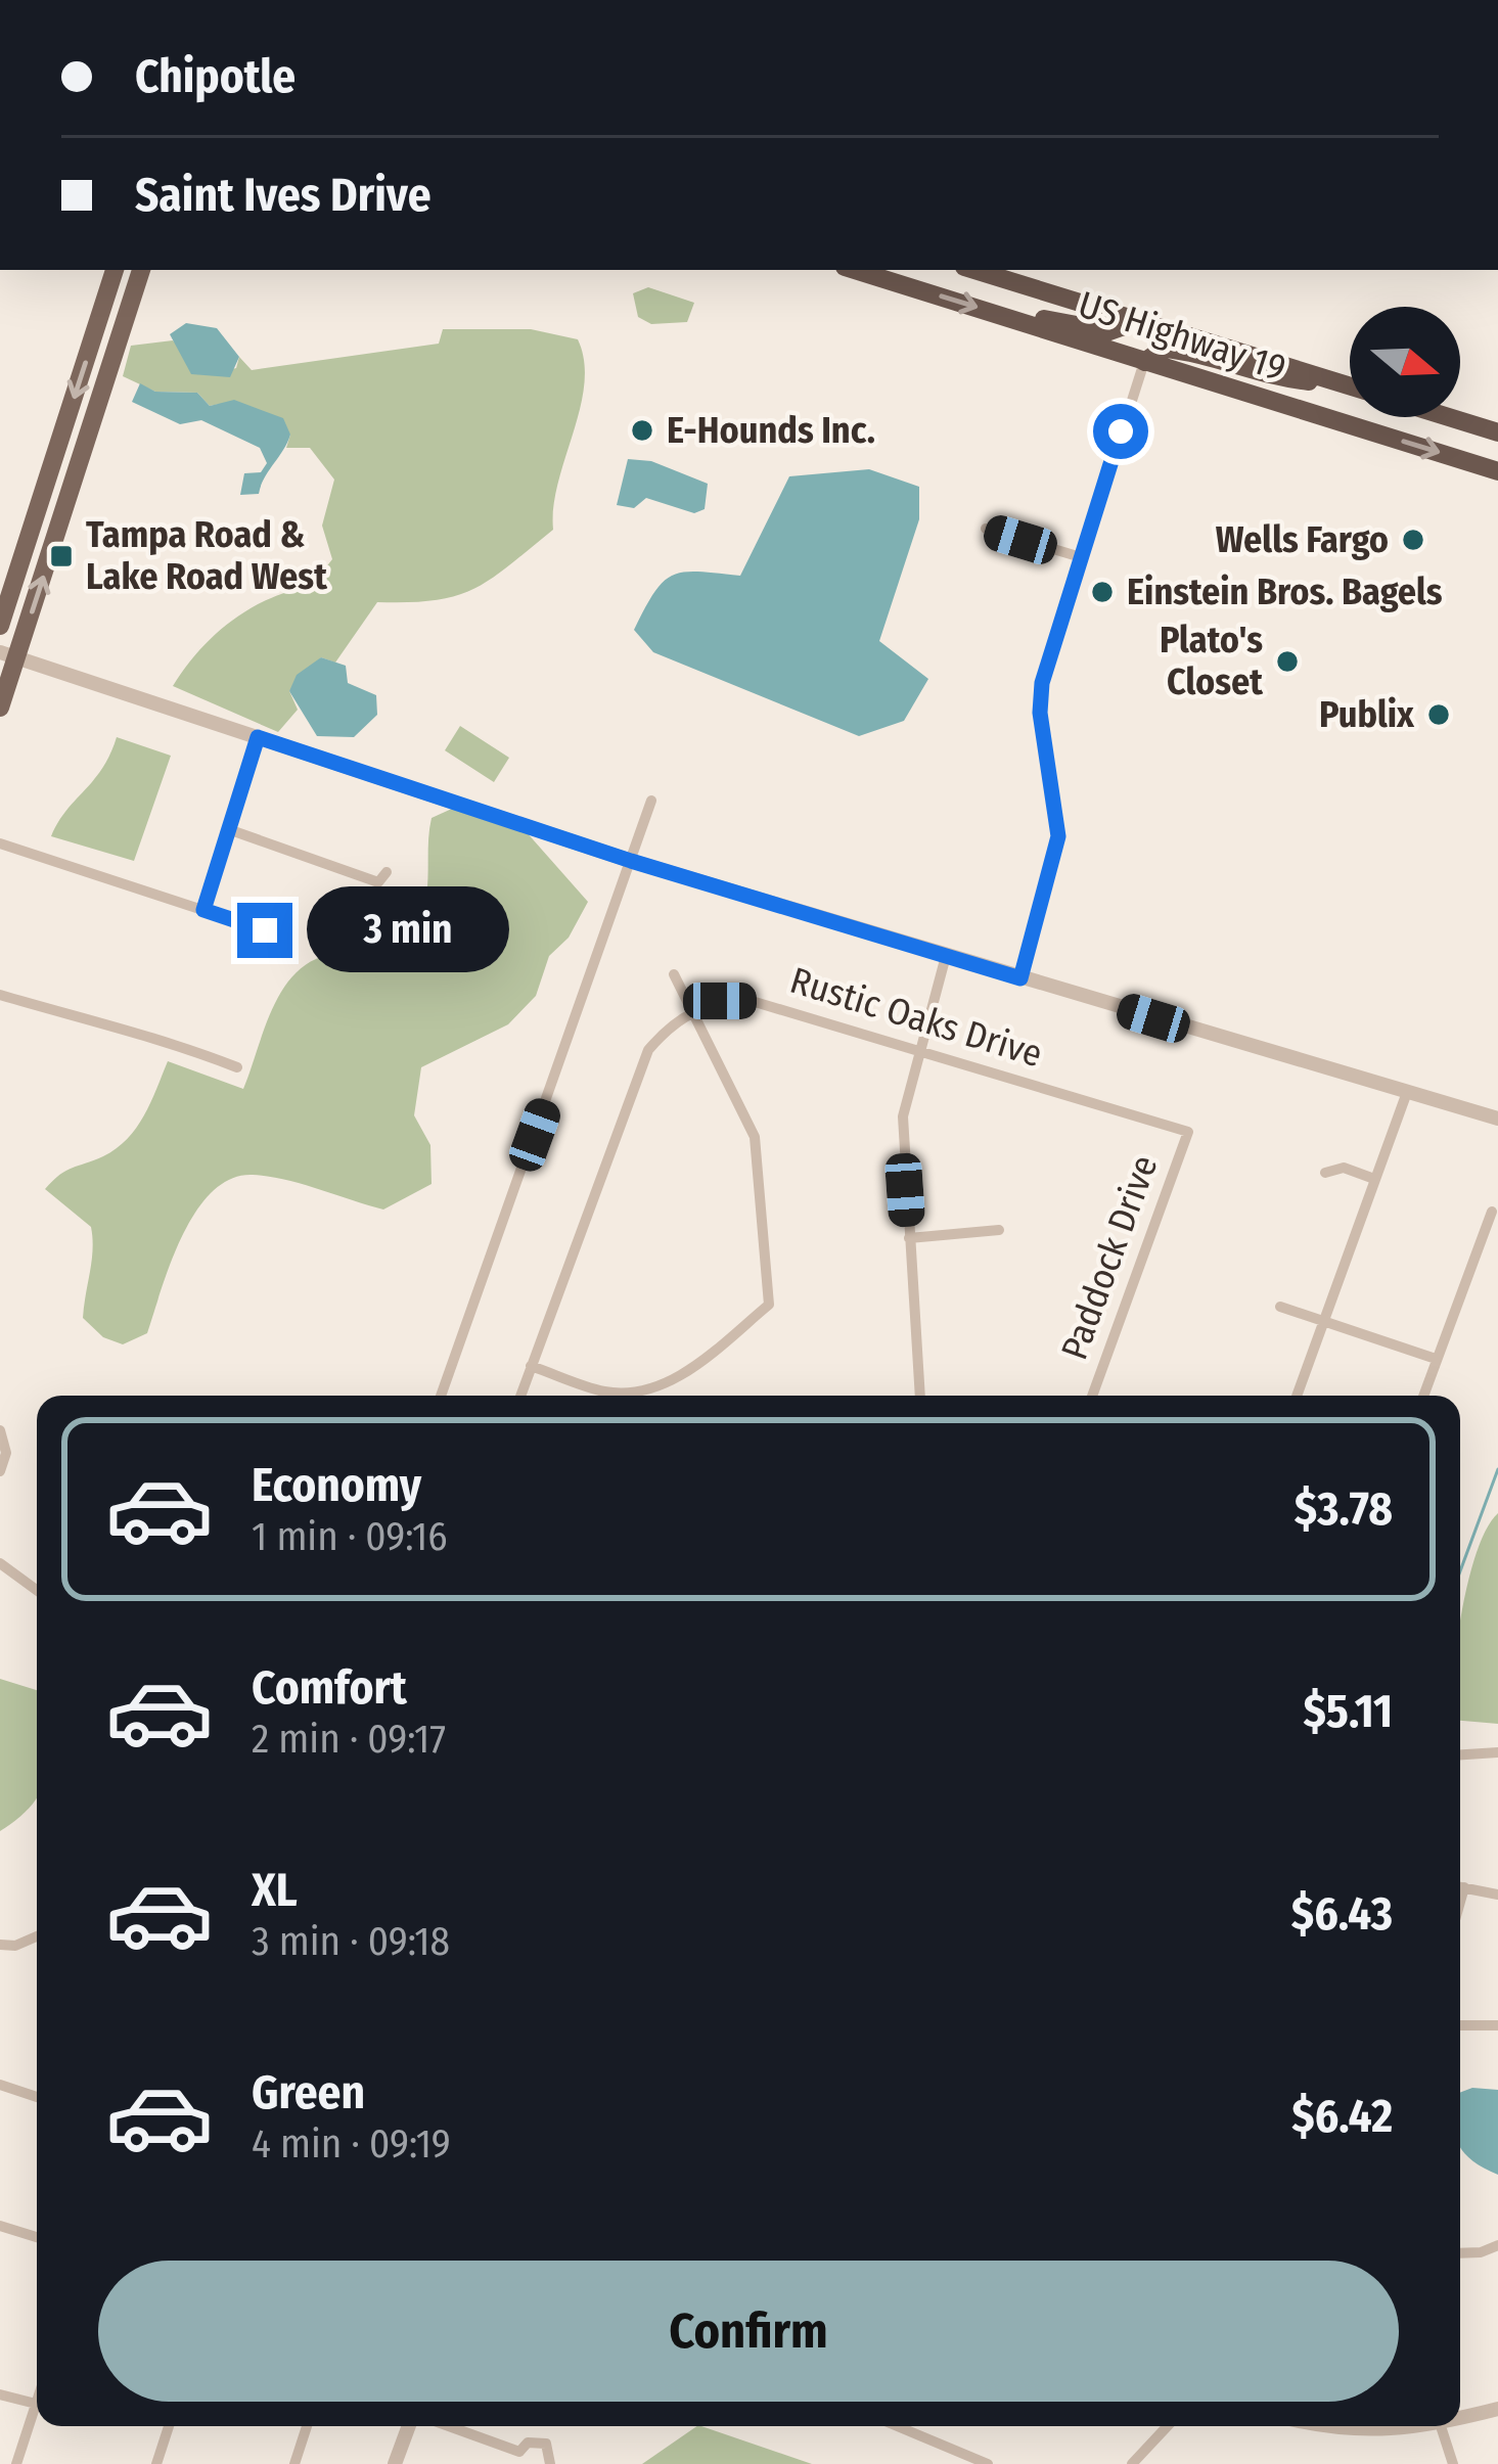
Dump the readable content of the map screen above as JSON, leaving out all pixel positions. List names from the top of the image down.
{
  "streets": {
    "highway": ["US Highway 19"],
    "street": ["Rustic Oaks Drive", "Paddock Drive"]
  },
  "crossings": [
    ["Rustic Oaks Drive", "Paddock Drive"]
  ],
  "places": {
    "other": [
      "E-Hounds Inc.",
      "Wells Fargo",
      "Einstein Bros. Bagels",
      "Plato's Closet",
      "Publix"
    ],
    "transit": ["Tampa Road & Lake Road West"]
  },
  "north": "right",
  "page": {
    "banner": ["Chipotle", "Saint Ives Drive"],
    "bubble": "3 min",
    "list": [
      {
        "name": "Economy",
        "note": "1 min · 09:16",
        "value": "$3.78"
      },
      {
        "name": "Comfort",
        "note": "2 min · 09:17",
        "value": "$5.11"
      },
      {
        "name": "XL",
        "note": "3 min · 09:18",
        "value": "$6.43"
      },
      {
        "name": "Green",
        "note": "4 min · 09:19",
        "value": "$6.42"
      }
    ],
    "buttons": "Confirm"
  }
}
